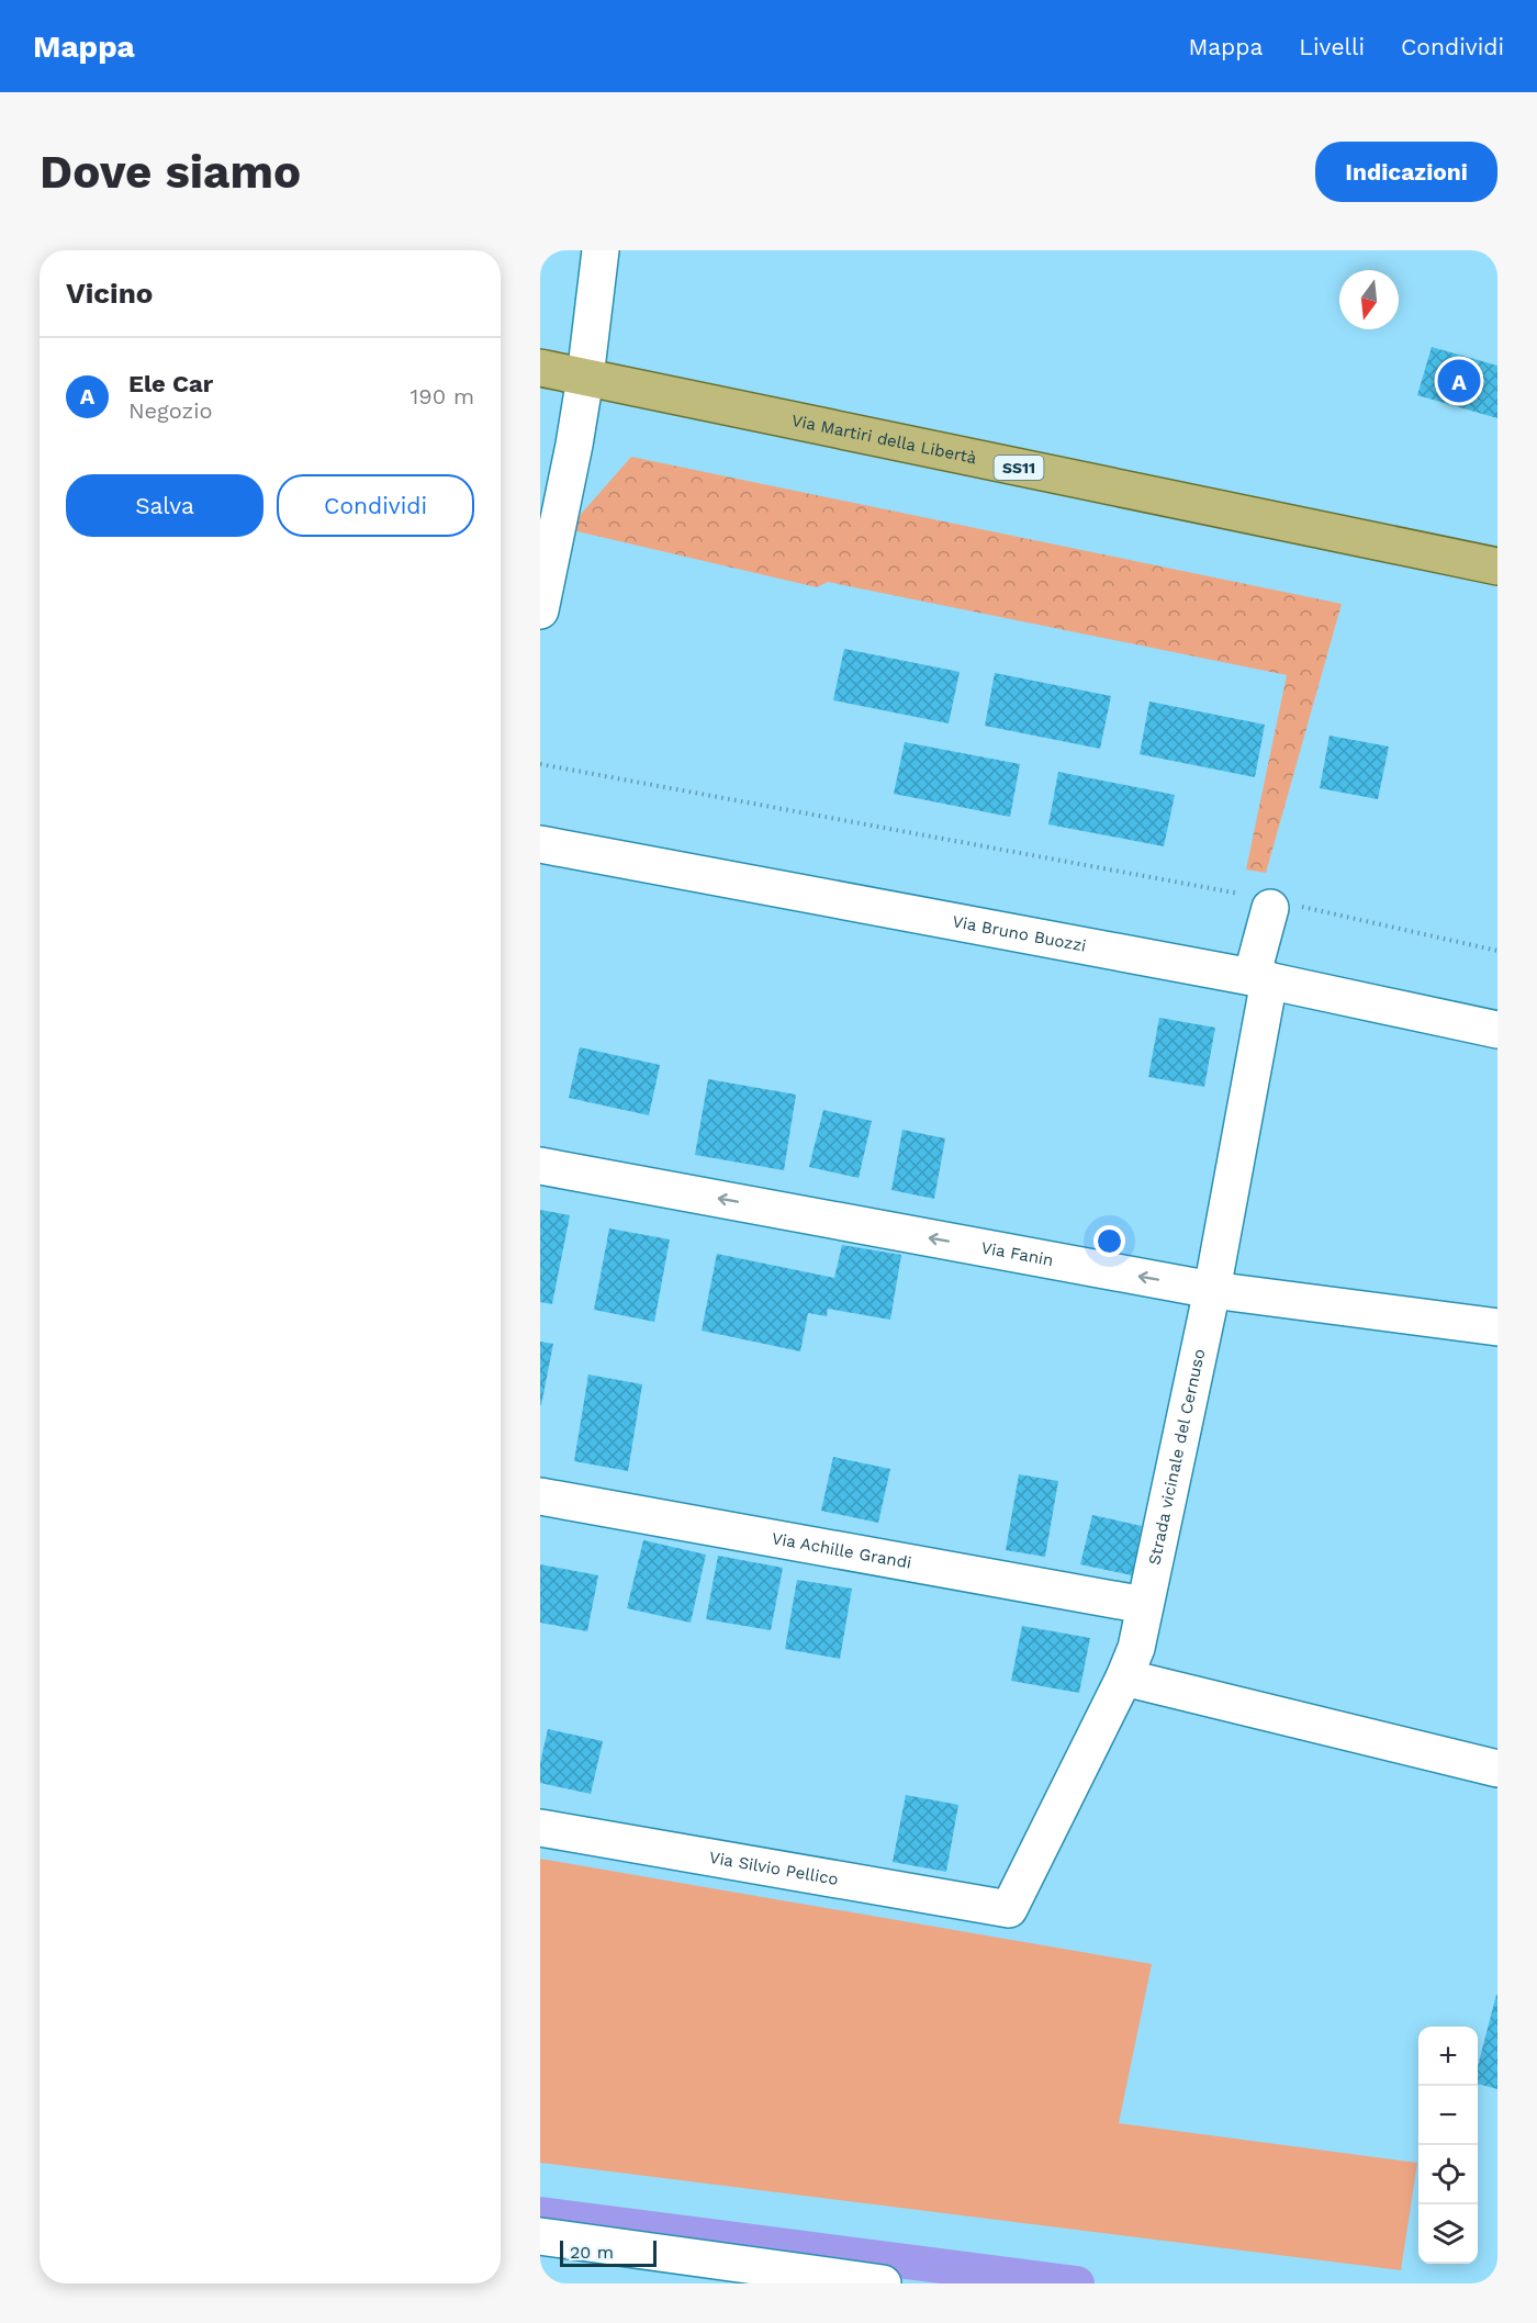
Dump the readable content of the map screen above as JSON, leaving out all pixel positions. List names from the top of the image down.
{
  "streets": {
    "main road": ["Via Martiri della Libertà", "SS11"],
    "street": [
      "Via Bruno Buozzi",
      "Via Fanin",
      "Strada vicinale del Cernuso",
      "Via Achille Grandi",
      "Via Silvio Pellico"
    ]
  },
  "crossings": [
    ["Via Bruno Buozzi", "Strada vicinale del Cernuso"],
    ["Via Fanin", "Strada vicinale del Cernuso"],
    ["Strada vicinale del Cernuso", "Via Achille Grandi"],
    ["Strada vicinale del Cernuso", "Via Silvio Pellico"]
  ],
  "one_way": ["Via Fanin"],
  "scale_bar": "20 m",
  "north": "bottom",
  "page": {
    "header": "Mappa",
    "nav": ["Mappa", "Livelli", "Condividi"],
    "buttons": [
      "Indicazioni",
      ["Salva", "Condividi"]
    ],
    "title": "Dove siamo",
    "heading": "Vicino",
    "list": [
      {
        "mark": "A",
        "name": "Ele Car",
        "note": "Negozio",
        "value": "190 m"
      }
    ],
    "pins": "A",
    "map_buttons": ["+", "−"],
    "scale": "20 m"
  }
}
